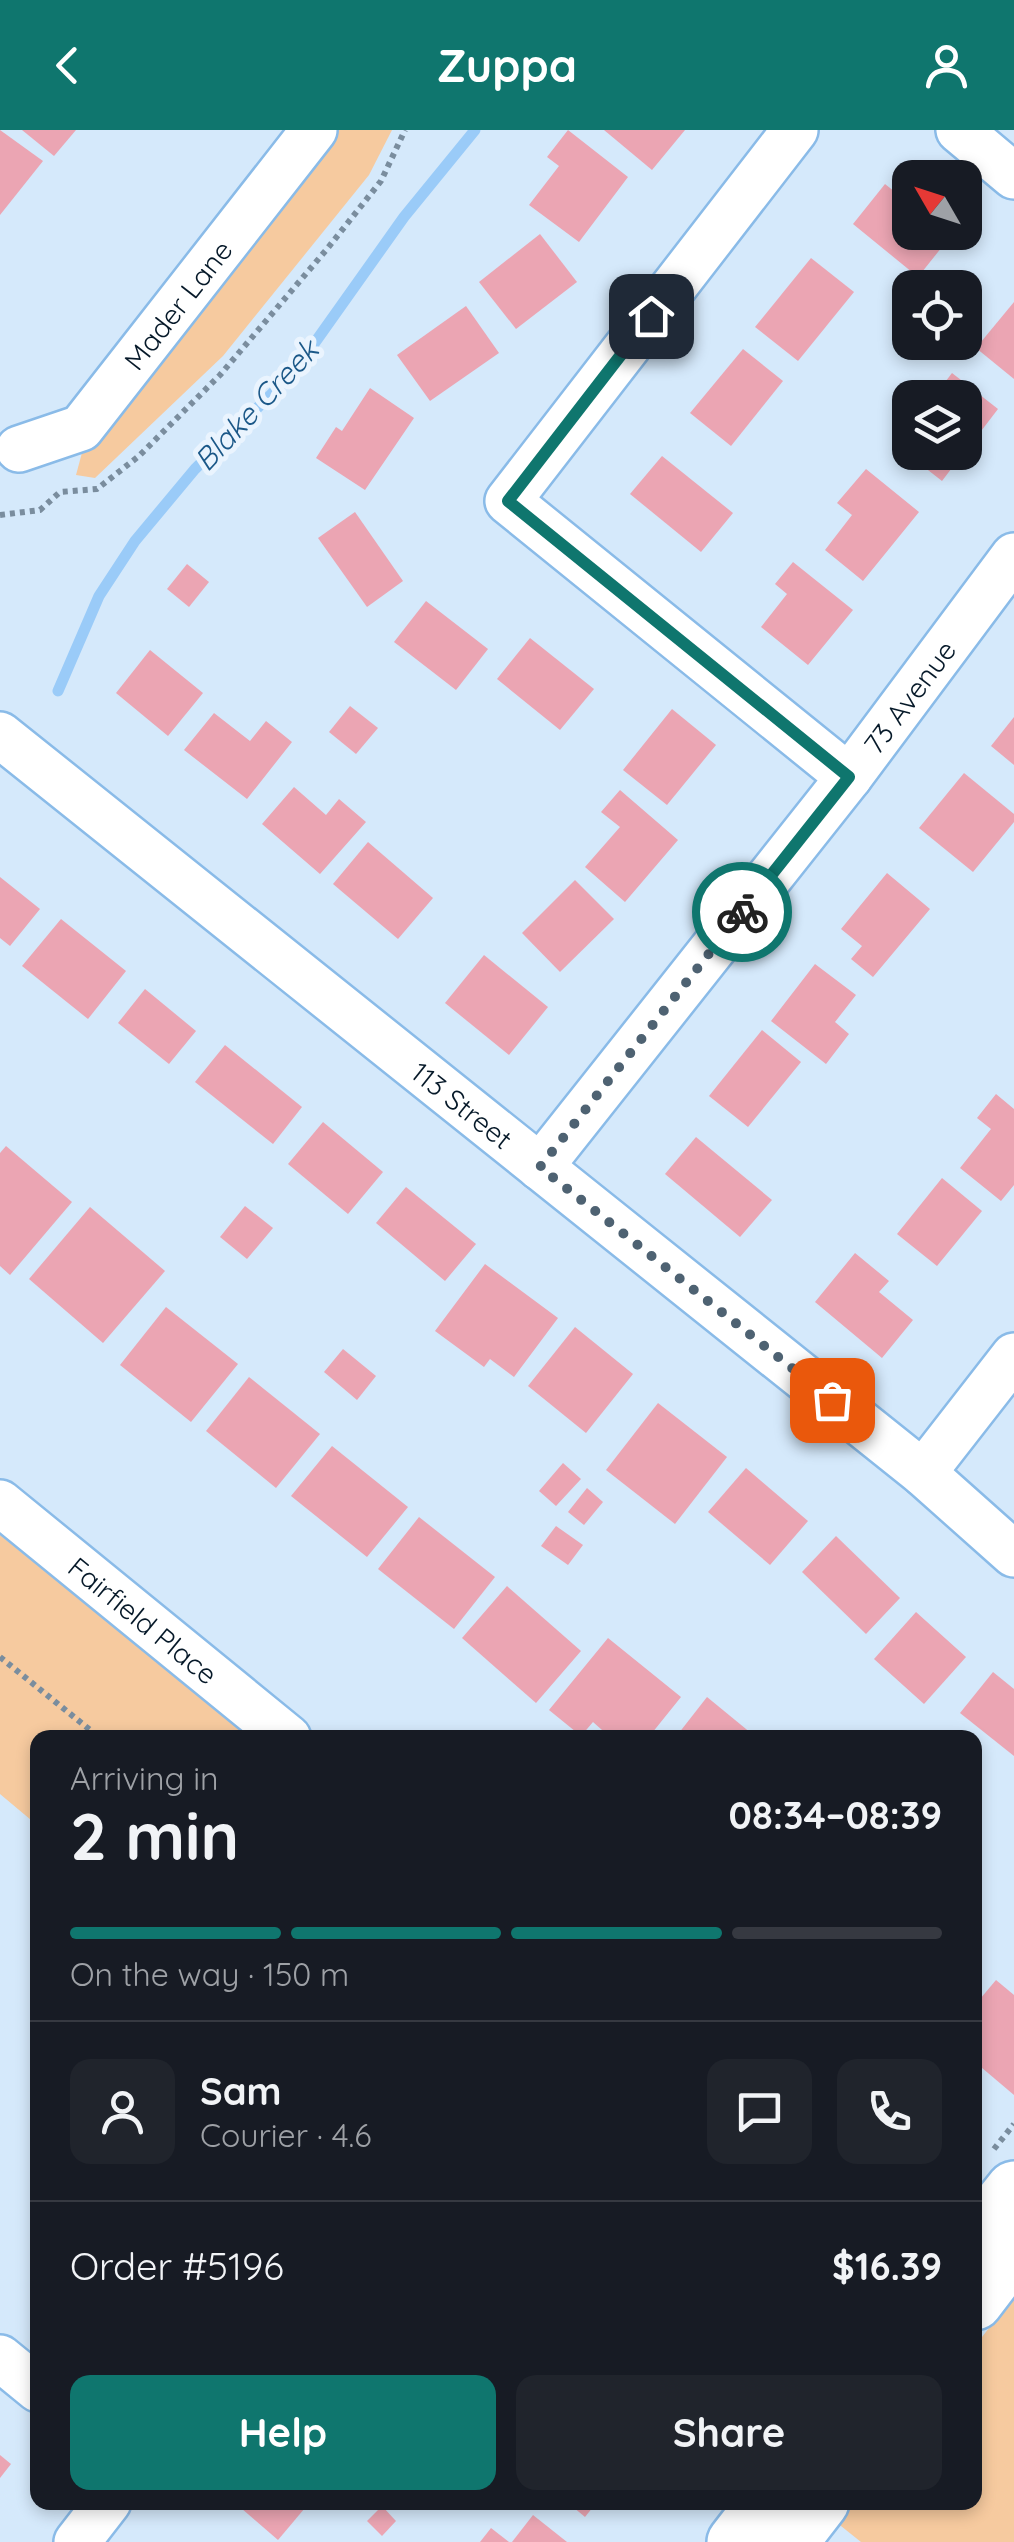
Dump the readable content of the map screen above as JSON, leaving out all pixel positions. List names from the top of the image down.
{
  "streets": {
    "street": [
      "Mader Lane",
      "73 Avenue",
      "113 Street",
      "Fairfield Place"
    ]
  },
  "crossings": [
    ["73 Avenue", "113 Street"]
  ],
  "water": ["Blake Creek"],
  "north": "top left",
  "page": {
    "header": "Zuppa",
    "heading": ["2 min", "Arriving in", "08:34–08:39"],
    "panel": [
      "Sam",
      "Courier · 4.6",
      "Order #5196",
      "$16.39"
    ],
    "bar": "On the way · 150 m",
    "buttons": ["Help", "Share"]
  }
}
